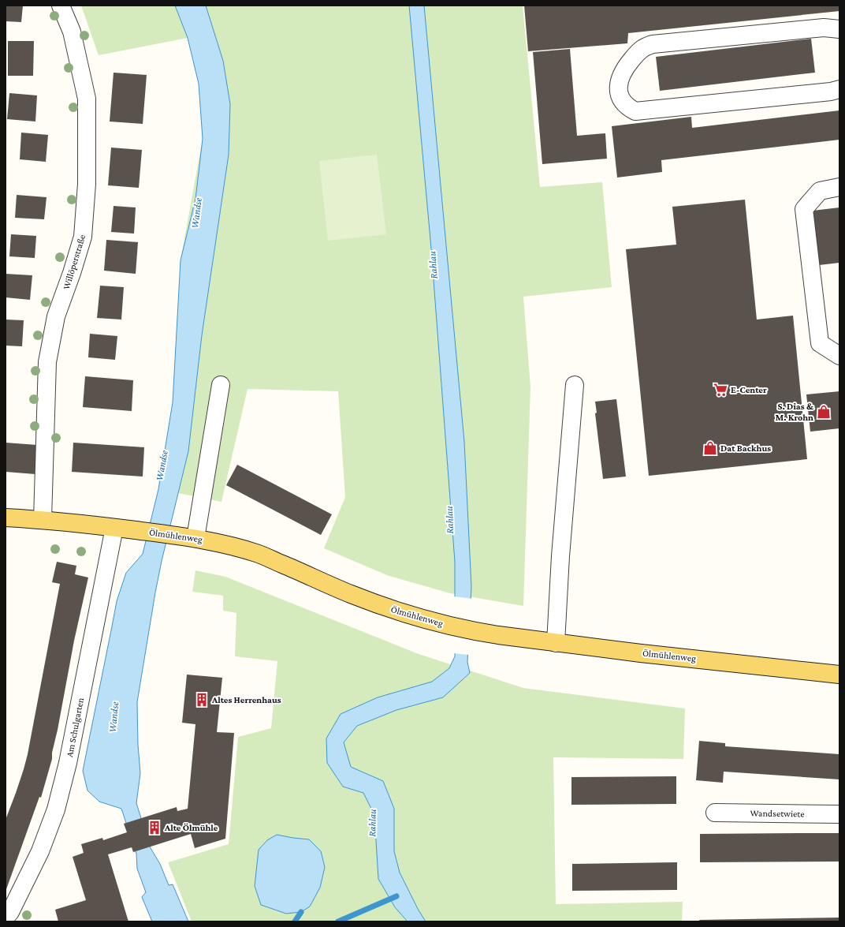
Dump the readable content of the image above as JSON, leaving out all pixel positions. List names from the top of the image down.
{
  "streets": {
    "main road": ["Ölmühlenweg"],
    "street": ["Willöperstraße", "Am Schulgarten", "Wandsetwiete"]
  },
  "crossings": [
    ["Willöperstraße", "Ölmühlenweg"],
    ["Ölmühlenweg", "Am Schulgarten"]
  ],
  "water": ["Wandse", "Rahlau"],
  "places": {
    "supermarket": ["E-Center"],
    "shop": ["S. Dias & M. Krohn", "Dat Backhus"],
    "building": ["Altes Herrenhaus", "Alte Ölmühle"]
  }
}
